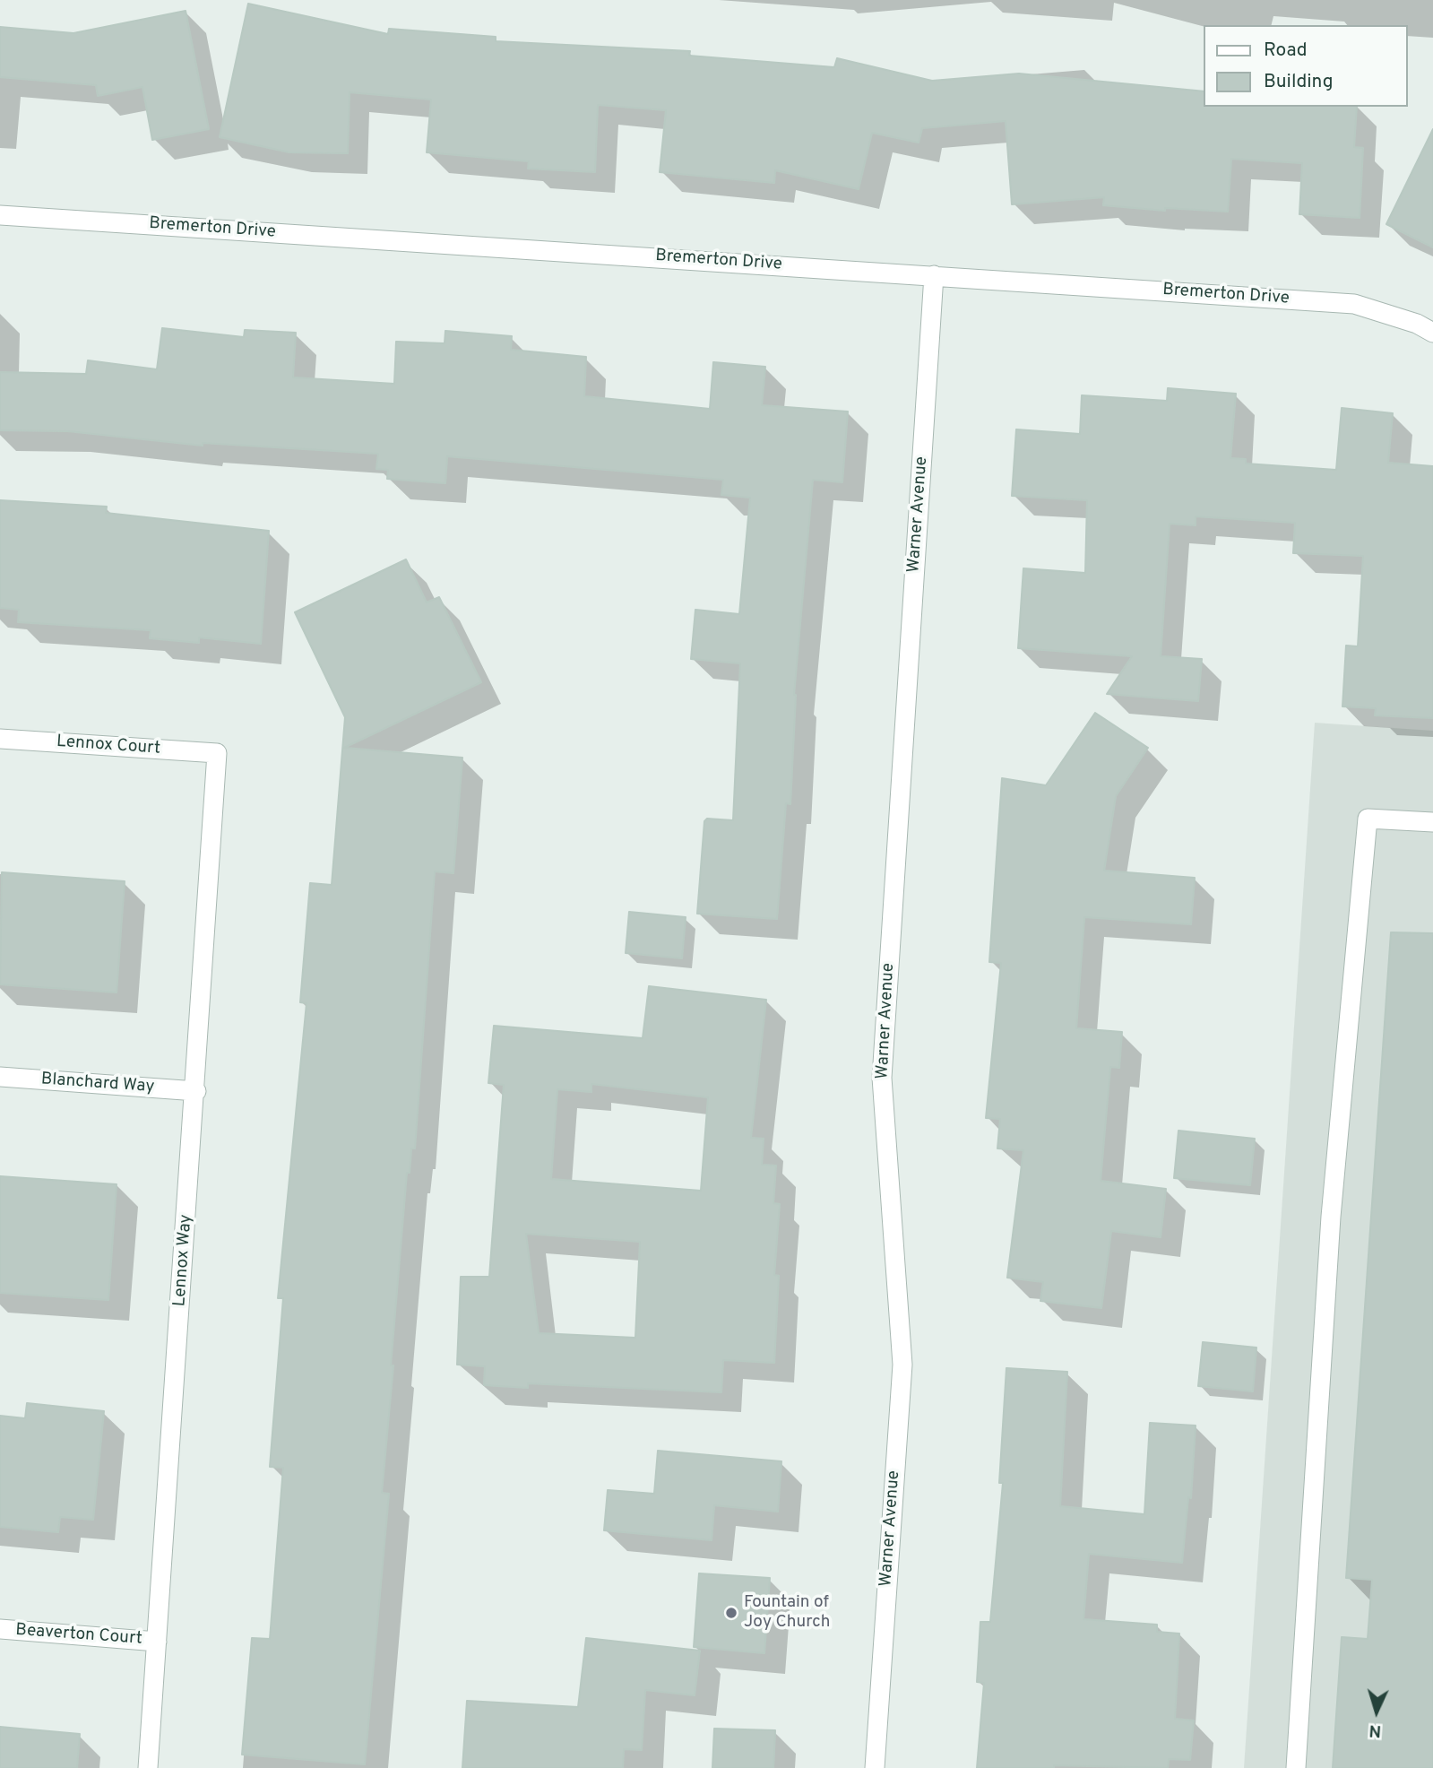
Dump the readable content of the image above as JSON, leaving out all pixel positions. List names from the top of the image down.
{
  "streets": {
    "street": [
      "Bremerton Drive",
      "Warner Avenue",
      "Lennox Court",
      "Blanchard Way",
      "Lennox Way",
      "Beaverton Court"
    ]
  },
  "crossings": [
    ["Bremerton Drive", "Warner Avenue"],
    ["Lennox Court", "Lennox Way"],
    ["Blanchard Way", "Lennox Way"],
    ["Lennox Way", "Beaverton Court"]
  ],
  "places": ["Fountain of Joy Church"],
  "legend": ["Road", "Building"],
  "north": "bottom"
}
